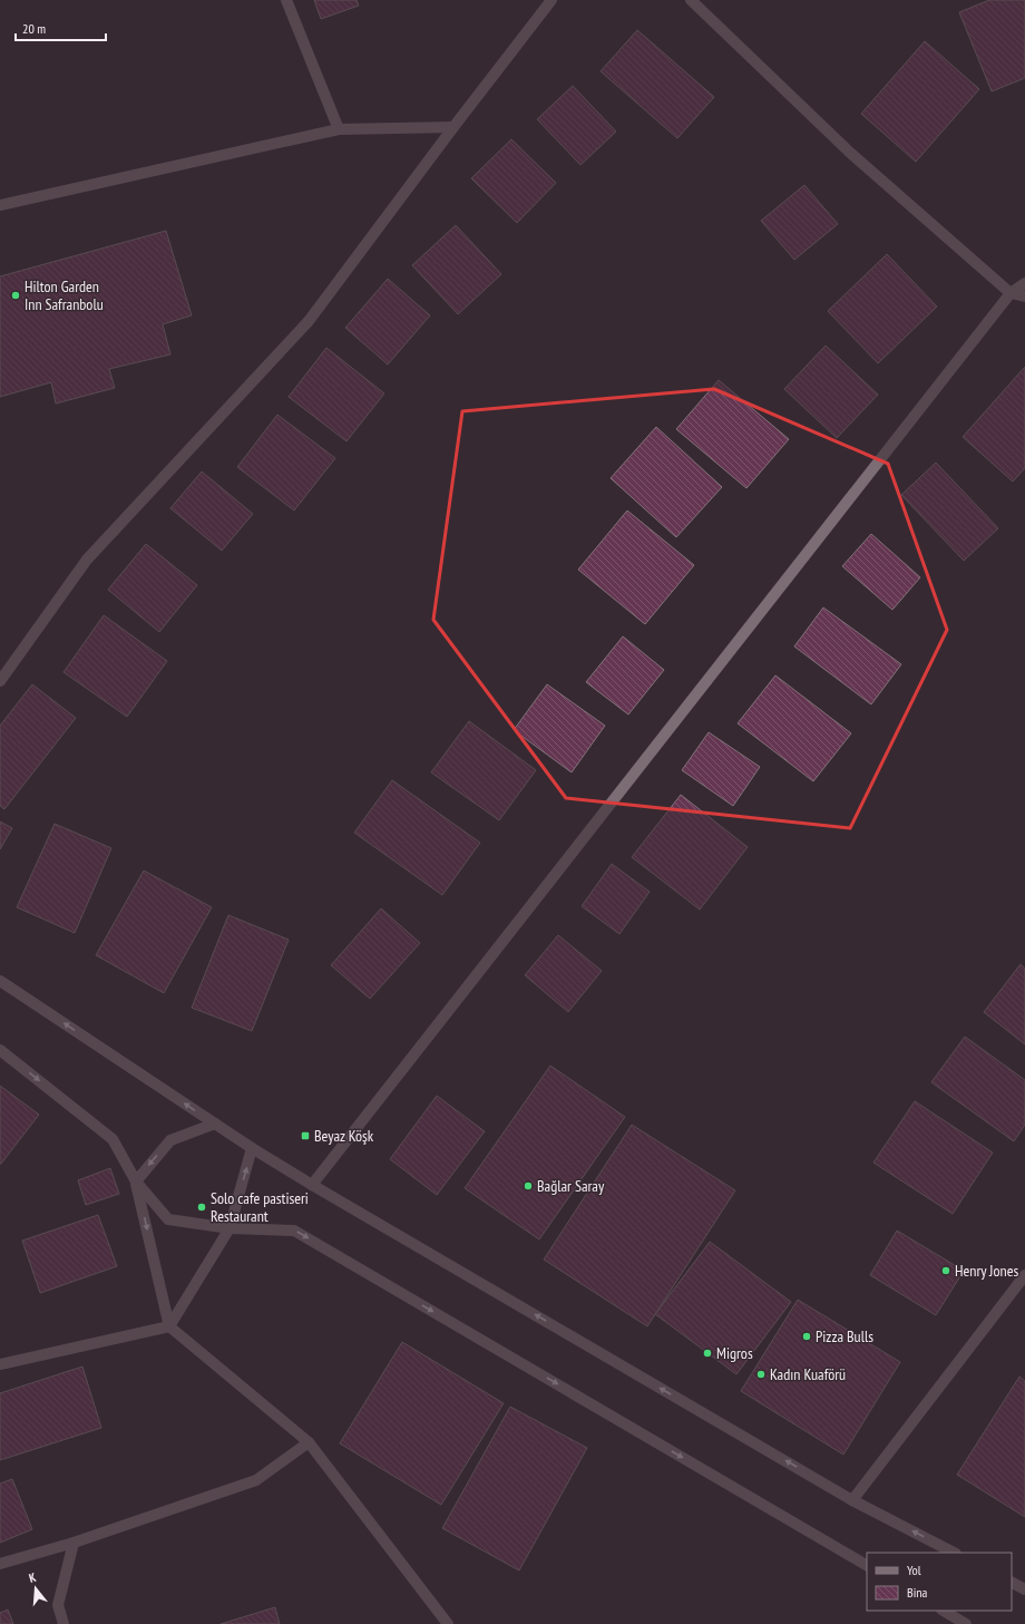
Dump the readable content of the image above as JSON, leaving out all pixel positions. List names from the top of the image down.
{
  "places": {
    "other": [
      "Hilton Garden Inn Safranbolu",
      "Bağlar Saray",
      "Solo cafe pastiseri Restaurant",
      "Henry Jones",
      "Pizza Bulls",
      "Migros",
      "Kadın Kuaförü"
    ],
    "transit": ["Beyaz Köşk"]
  },
  "legend": ["Yol", "Bina"],
  "scale_bar": "20 m",
  "north": "top"
}
